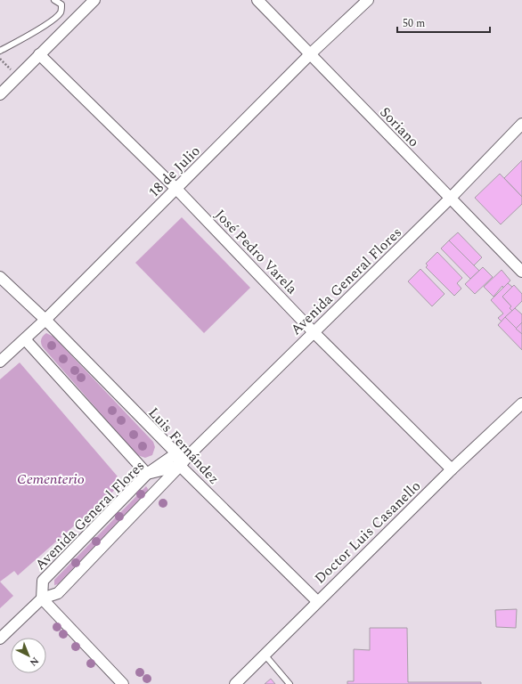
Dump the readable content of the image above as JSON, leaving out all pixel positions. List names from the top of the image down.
{
  "streets": {
    "street": [
      "Soriano",
      "18 de Julio",
      "José Pedro Varela",
      "Avenida General Flores",
      "Luis Fernández",
      "Doctor Luis Casanello"
    ]
  },
  "crossings": [
    ["Soriano", "18 de Julio"],
    ["Soriano", "Avenida General Flores"],
    ["18 de Julio", "José Pedro Varela"],
    ["18 de Julio", "Luis Fernández"],
    ["José Pedro Varela", "Avenida General Flores"],
    ["José Pedro Varela", "Doctor Luis Casanello"],
    ["Avenida General Flores", "Luis Fernández"],
    ["Luis Fernández", "Doctor Luis Casanello"]
  ],
  "parks": ["Cementerio"],
  "scale_bar": "50 m",
  "north": "bottom right"
}
